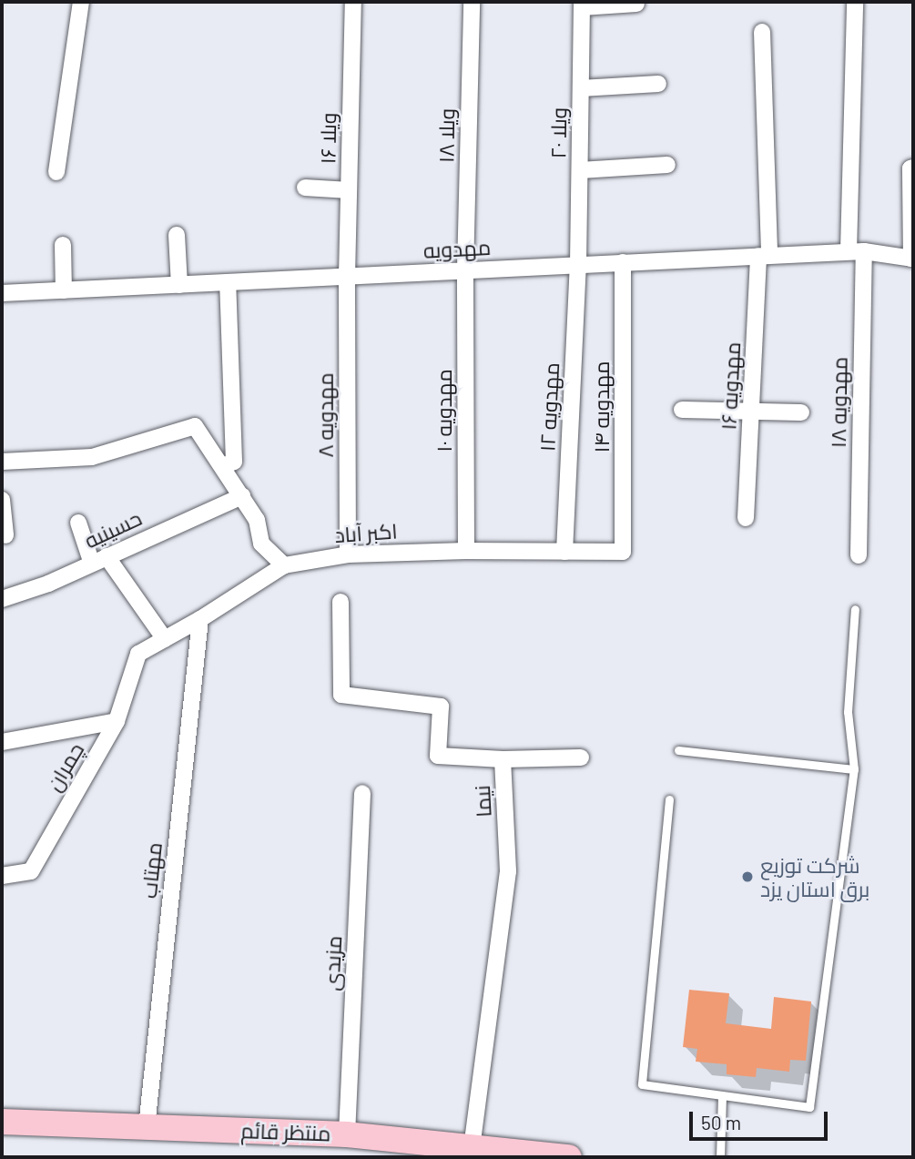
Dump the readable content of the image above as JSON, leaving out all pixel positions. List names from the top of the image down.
{
  "streets": {
    "main road": ["منتظر قائم"],
    "street": [
      "ویلا ۲۰",
      "ویلا ۱۸",
      "ویلا ۱۶",
      "مهدویه",
      "مهدویه ۱۶",
      "مهدویه ۱۸",
      "مهدویه ۱۲",
      "مهدویه ۱۴",
      "مهدویه ۱۰",
      "مهدویه ۸",
      "حسینیه",
      "اکبر آباد",
      "چمران",
      "نیما",
      "مهتاب",
      "مزیدی"
    ]
  },
  "crossings": [
    ["ویلا ۲۰", "مهدویه"],
    ["ویلا ۲۰", "مهدویه ۱۲"],
    ["ویلا ۱۸", "مهدویه"],
    ["ویلا ۱۸", "مهدویه ۱۰"],
    ["ویلا ۱۶", "مهدویه"],
    ["ویلا ۱۶", "مهدویه ۸"],
    ["مهدویه", "مهدویه ۱۶"],
    ["مهدویه", "مهدویه ۱۸"],
    ["مهدویه", "مهدویه ۱۲"],
    ["مهدویه", "مهدویه ۱۴"],
    ["مهدویه", "مهدویه ۱۰"],
    ["مهدویه", "مهدویه ۸"],
    ["مهدویه ۱۲", "اکبر آباد"],
    ["مهدویه ۱۴", "اکبر آباد"],
    ["مهدویه ۱۰", "اکبر آباد"],
    ["مهدویه ۸", "اکبر آباد"],
    ["اکبر آباد", "چمران"],
    ["اکبر آباد", "مهتاب"],
    ["نیما", "منتظر قائم"],
    ["مهتاب", "منتظر قائم"],
    ["مزیدی", "منتظر قائم"]
  ],
  "places": ["شرکت توزیع برق استان یزد"],
  "scale_bar": "50 m"
}
